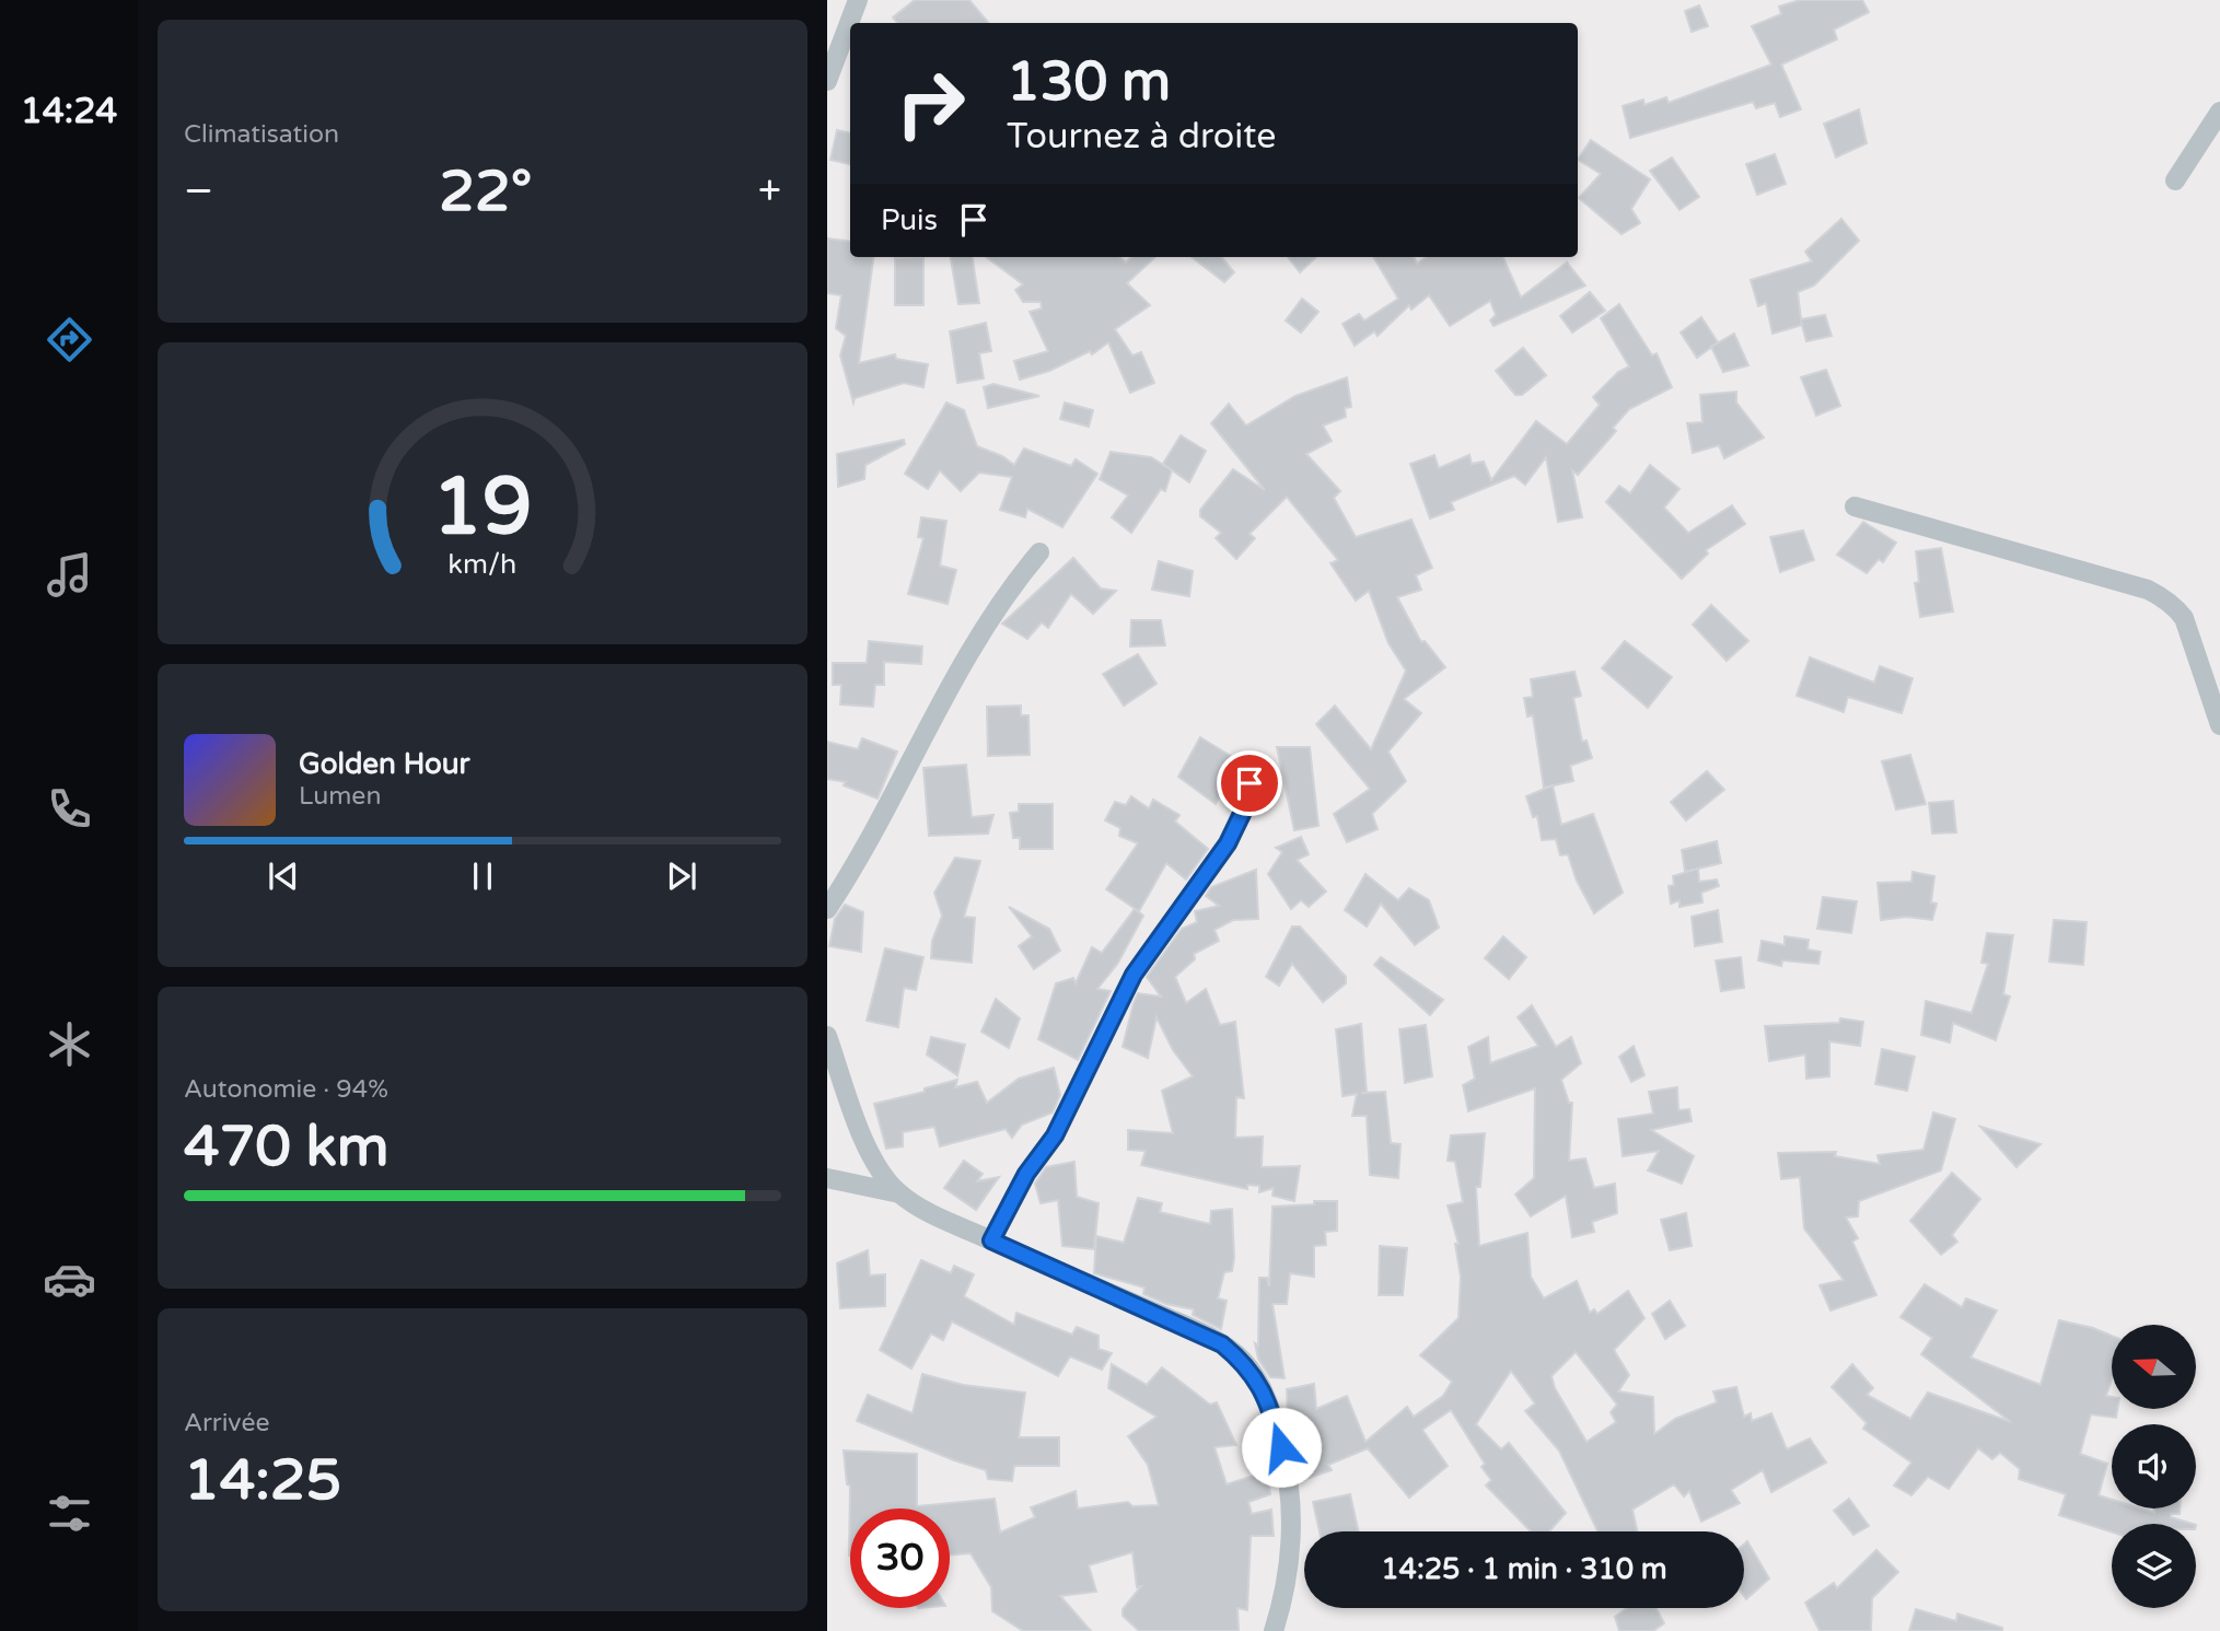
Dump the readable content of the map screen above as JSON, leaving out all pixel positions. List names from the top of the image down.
{
  "north": "left",
  "page": {
    "tabs": "14:24",
    "tile": [
      "Climatisation",
      ["Autonomie · 94%", "470 km"],
      ["Arrivée", "14:25"]
    ],
    "turn": ["130 m", "Tournez à droite"],
    "heat": ["−", "22°", "+"],
    "then": "Puis",
    "song": ["Golden Hour", "Lumen"],
    "limit": "30",
    "trip": "14:25 · 1 min · 310 m",
    "gauge": ["19", "km/h"]
  }
}
